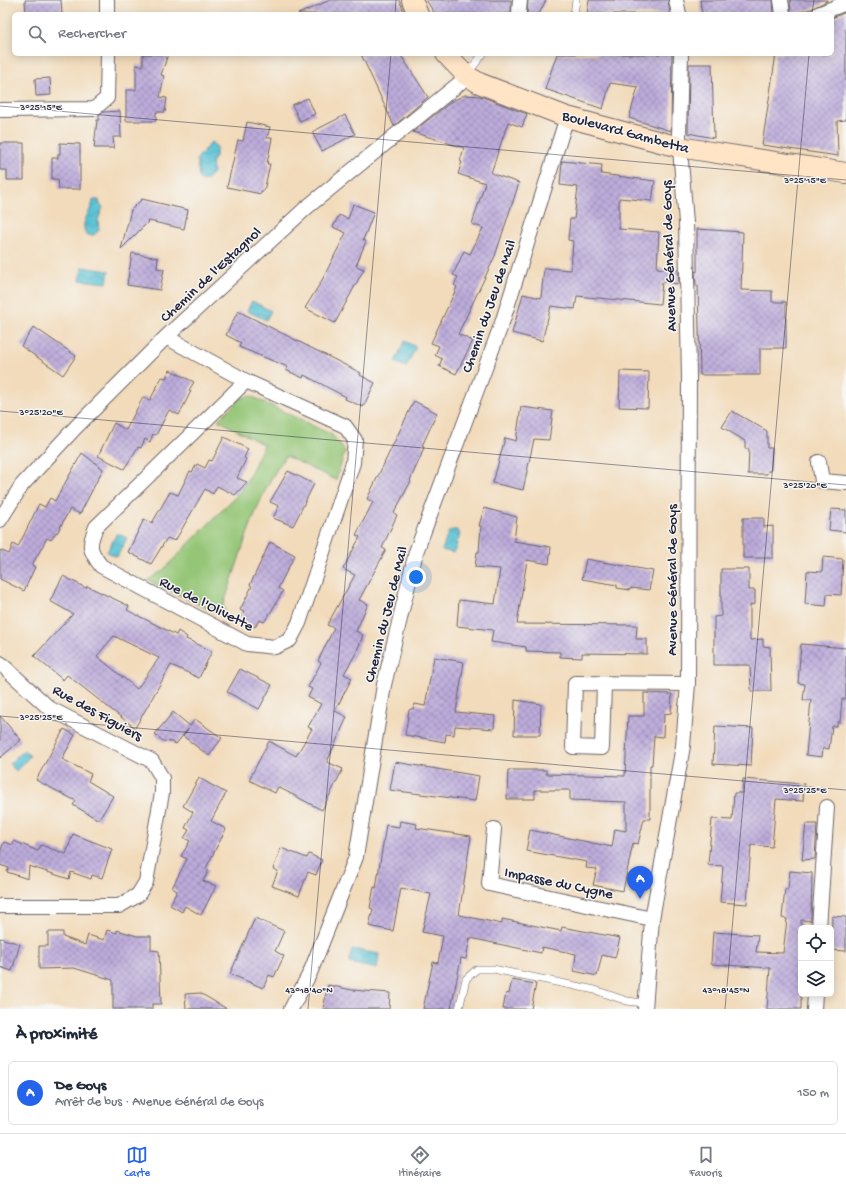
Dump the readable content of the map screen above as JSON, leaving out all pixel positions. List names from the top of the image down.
{
  "streets": {
    "street": [
      "Boulevard Gambetta",
      "Avenue Général de Goys",
      "Chemin de l'Estagnol",
      "Chemin du Jeu de Mail",
      "Rue de l'Olivette",
      "Rue des Figuiers",
      "Impasse du Cygne"
    ]
  },
  "crossings": [
    ["Boulevard Gambetta", "Avenue Général de Goys"],
    ["Boulevard Gambetta", "Chemin de l'Estagnol"],
    ["Boulevard Gambetta", "Chemin du Jeu de Mail"],
    ["Avenue Général de Goys", "Impasse du Cygne"],
    ["Chemin de l'Estagnol", "Rue de l'Olivette"]
  ],
  "page": {
    "search": "Rechercher",
    "pins": "A",
    "heading": "À proximité",
    "list": [
      {
        "mark": "A",
        "name": "De Goys",
        "note": "Arrêt de bus · Avenue Général de Goys",
        "value": "150 m"
      }
    ],
    "nav": ["Carte", "Itinéraire", "Favoris"]
  },
  "coordinates": [
    "3°25'15\"E",
    "3°25'20\"E",
    "3°25'25\"E",
    "43°18'40\"N",
    "43°18'45\"N"
  ]
}
